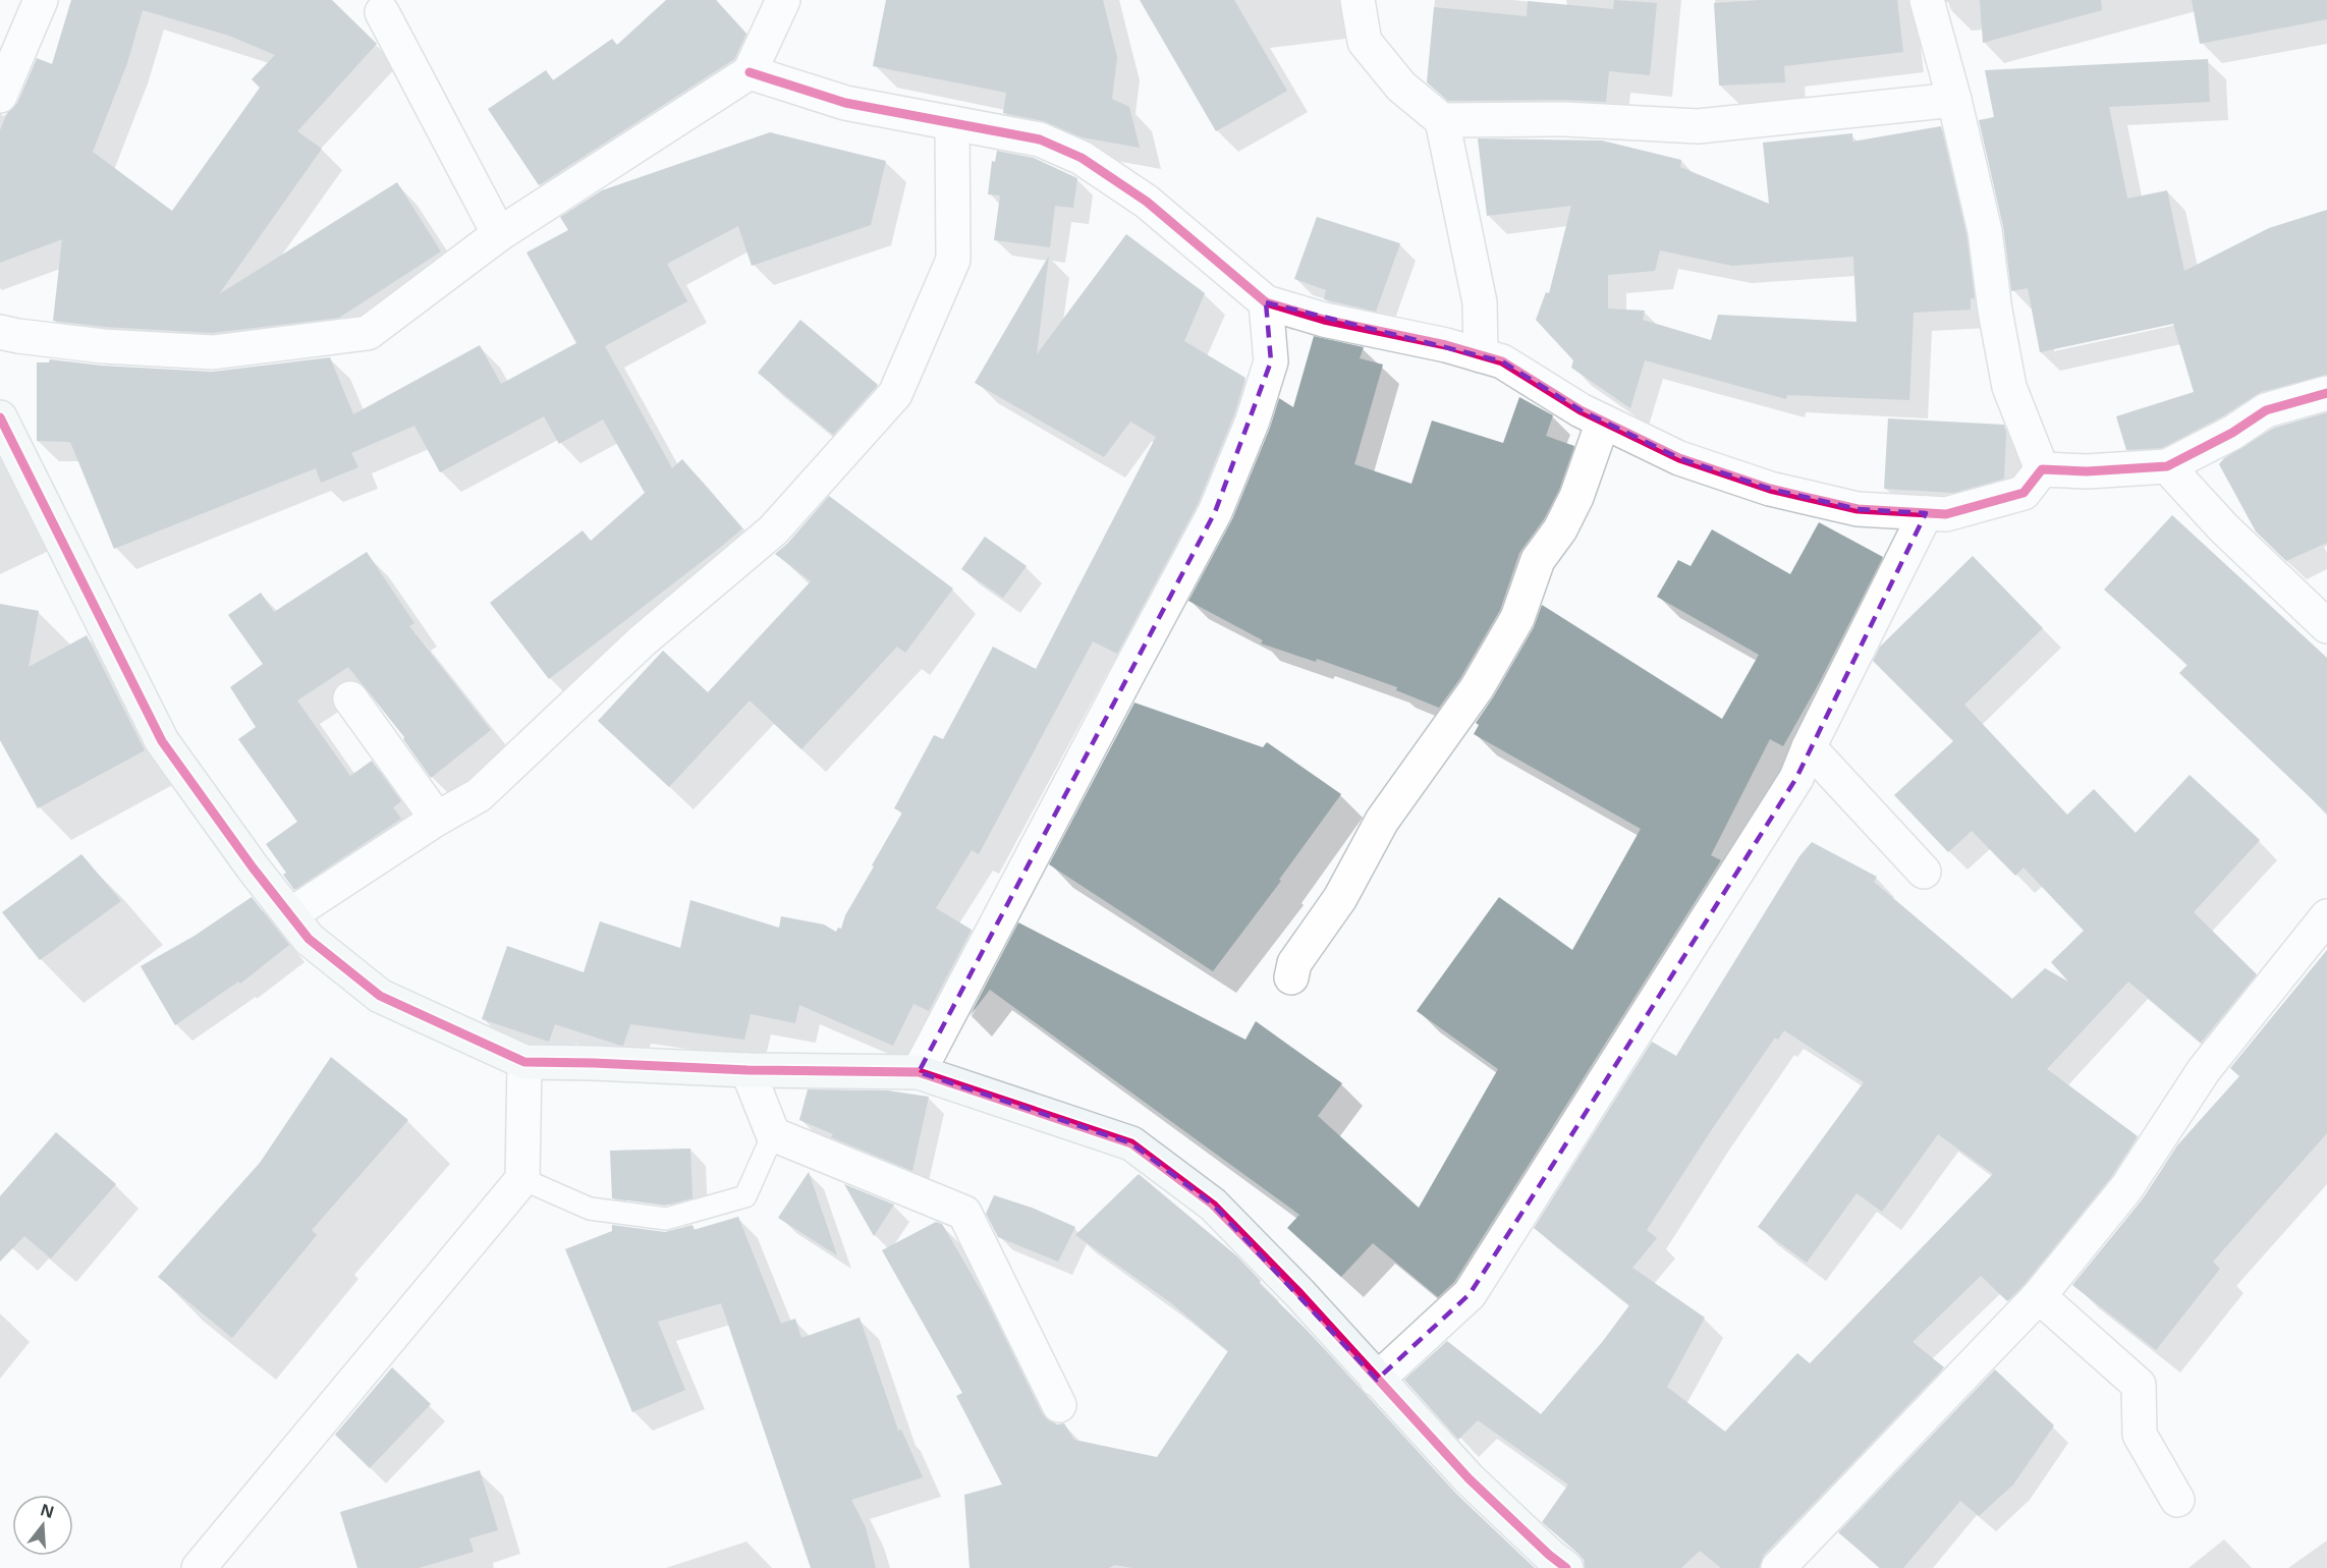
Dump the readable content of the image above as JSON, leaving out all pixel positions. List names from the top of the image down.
{
  "north": "top"
}
